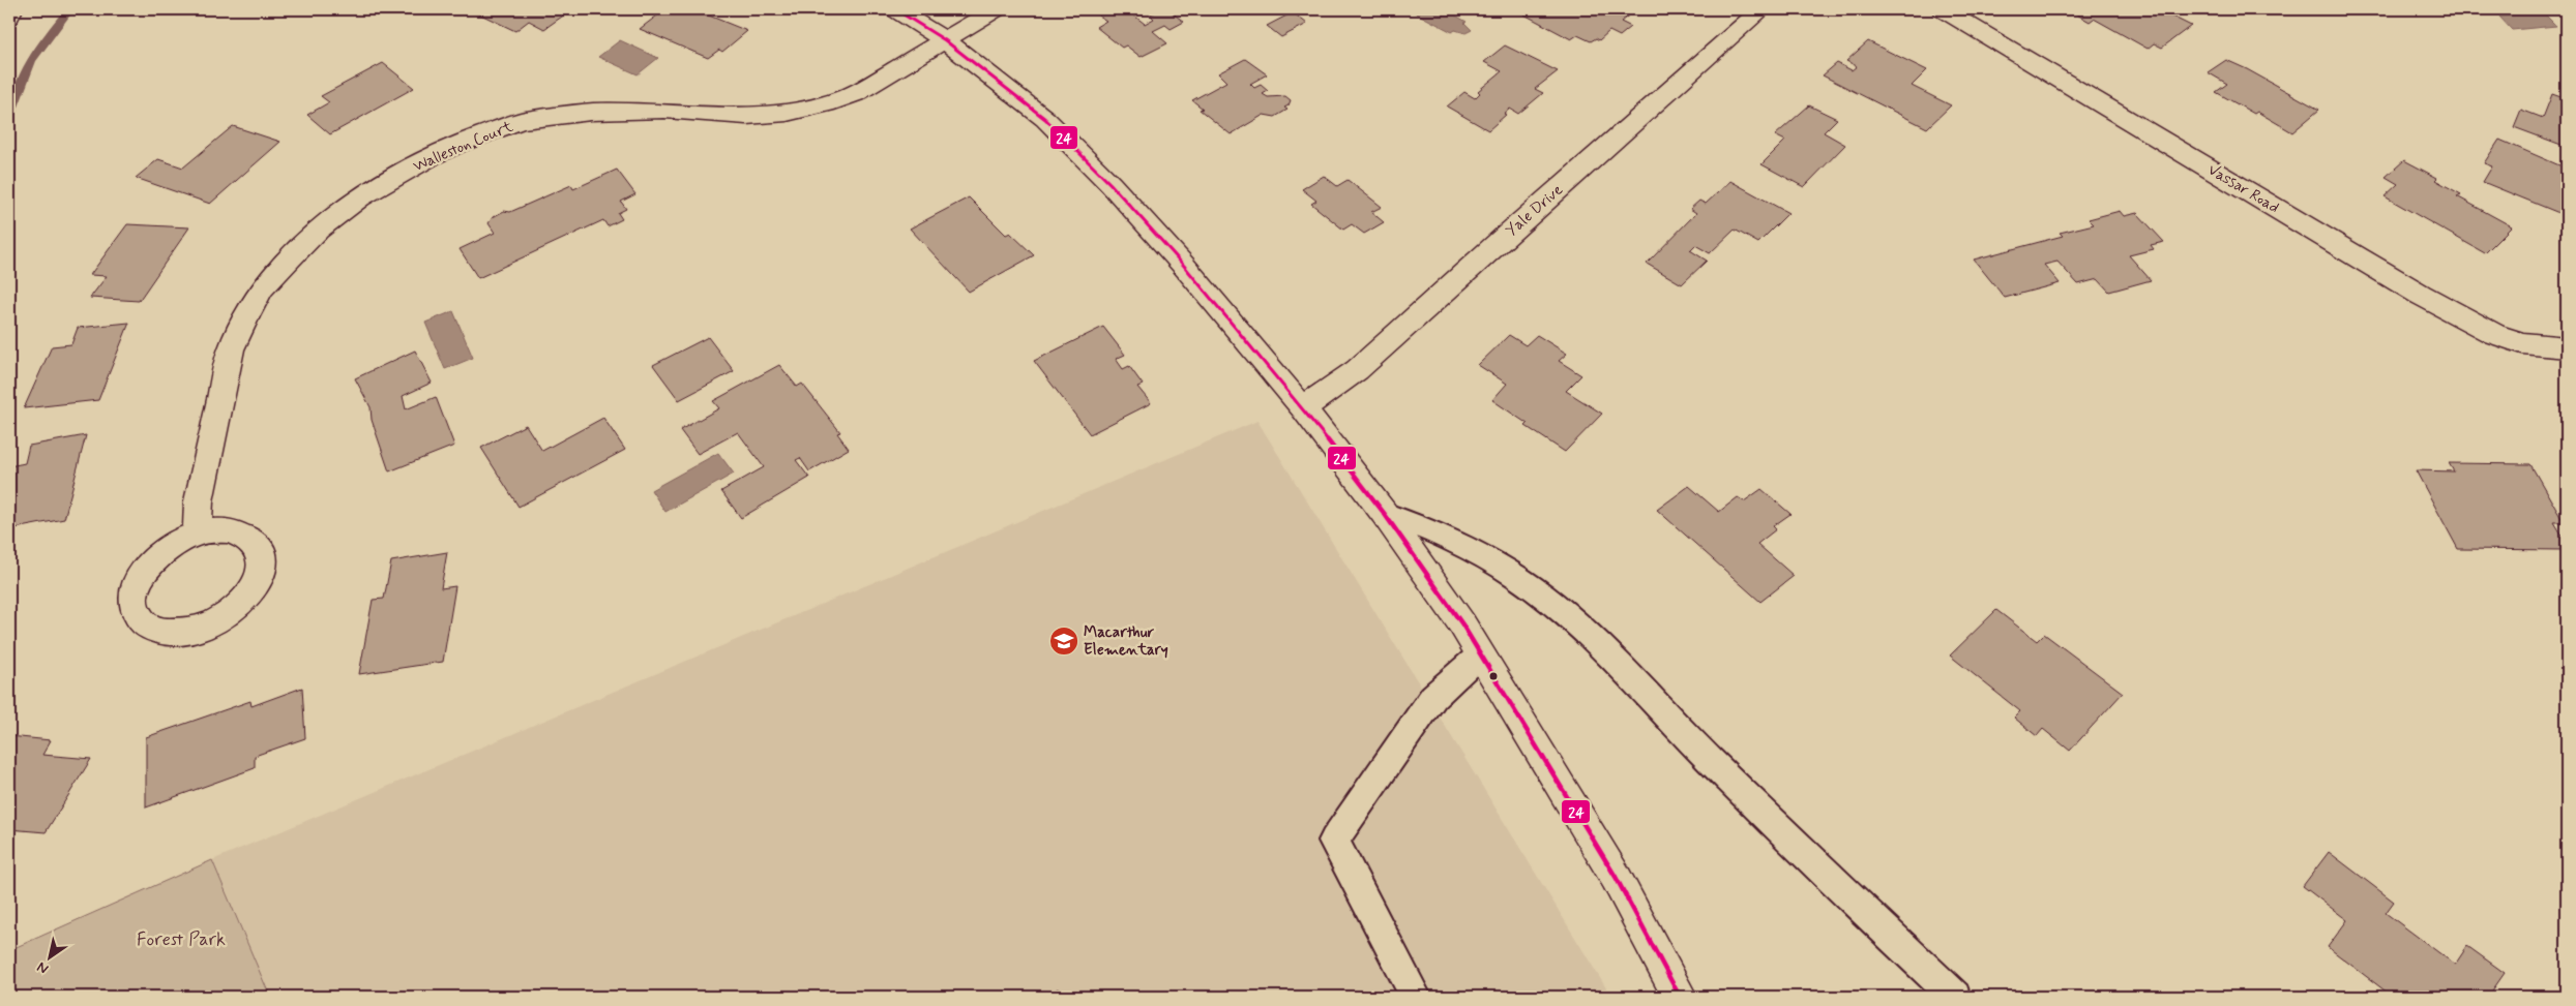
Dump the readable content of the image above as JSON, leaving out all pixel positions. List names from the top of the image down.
{
  "streets": {
    "street": ["Walleston Court", "Vassar Road", "Yale Drive"]
  },
  "parks": ["Forest Park"],
  "places": {
    "school or university": ["Macarthur Elementary"]
  },
  "lines": ["transit line 24"],
  "north": "bottom left"
}
